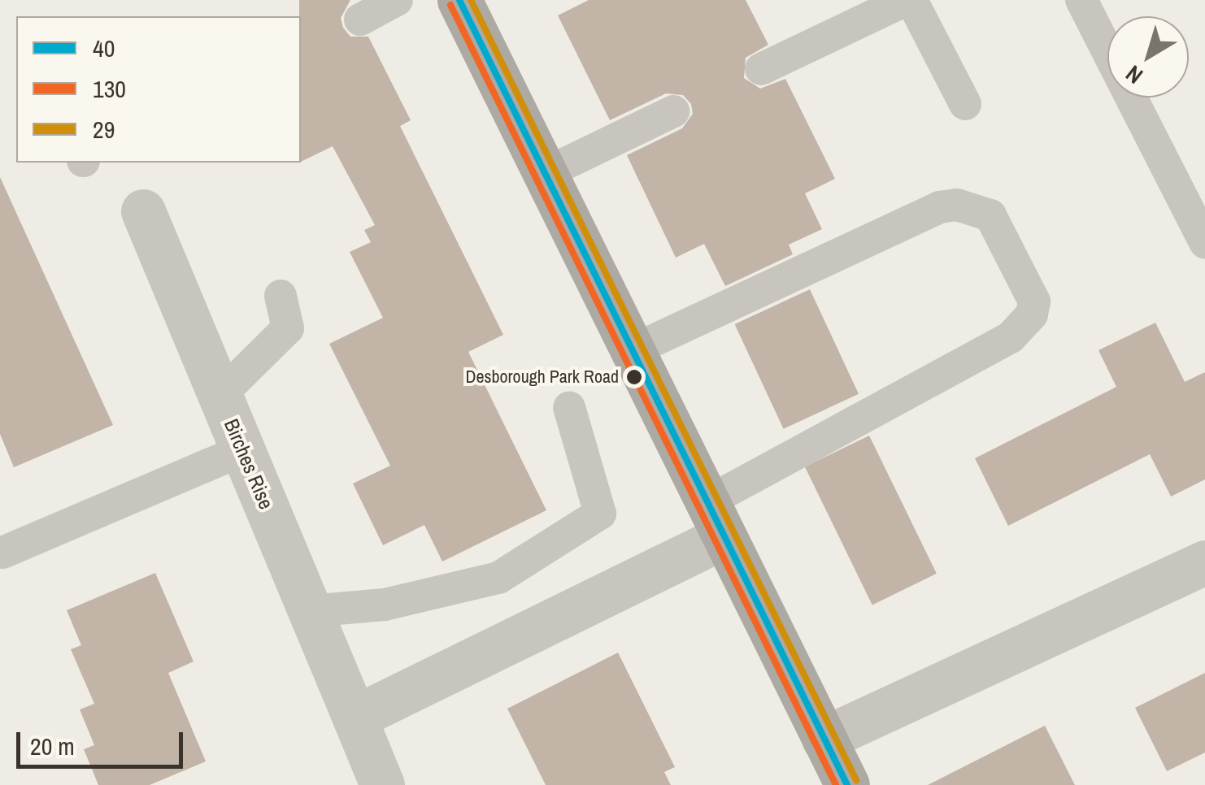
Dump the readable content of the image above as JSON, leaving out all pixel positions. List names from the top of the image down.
{
  "streets": {
    "street": ["Birches Rise"]
  },
  "places": ["Desborough Park Road"],
  "lines": ["transit line 40", "transit line 29", "transit line 130"],
  "legend": ["40", "130", "29"],
  "scale_bar": "20 m",
  "north": "bottom left"
}
